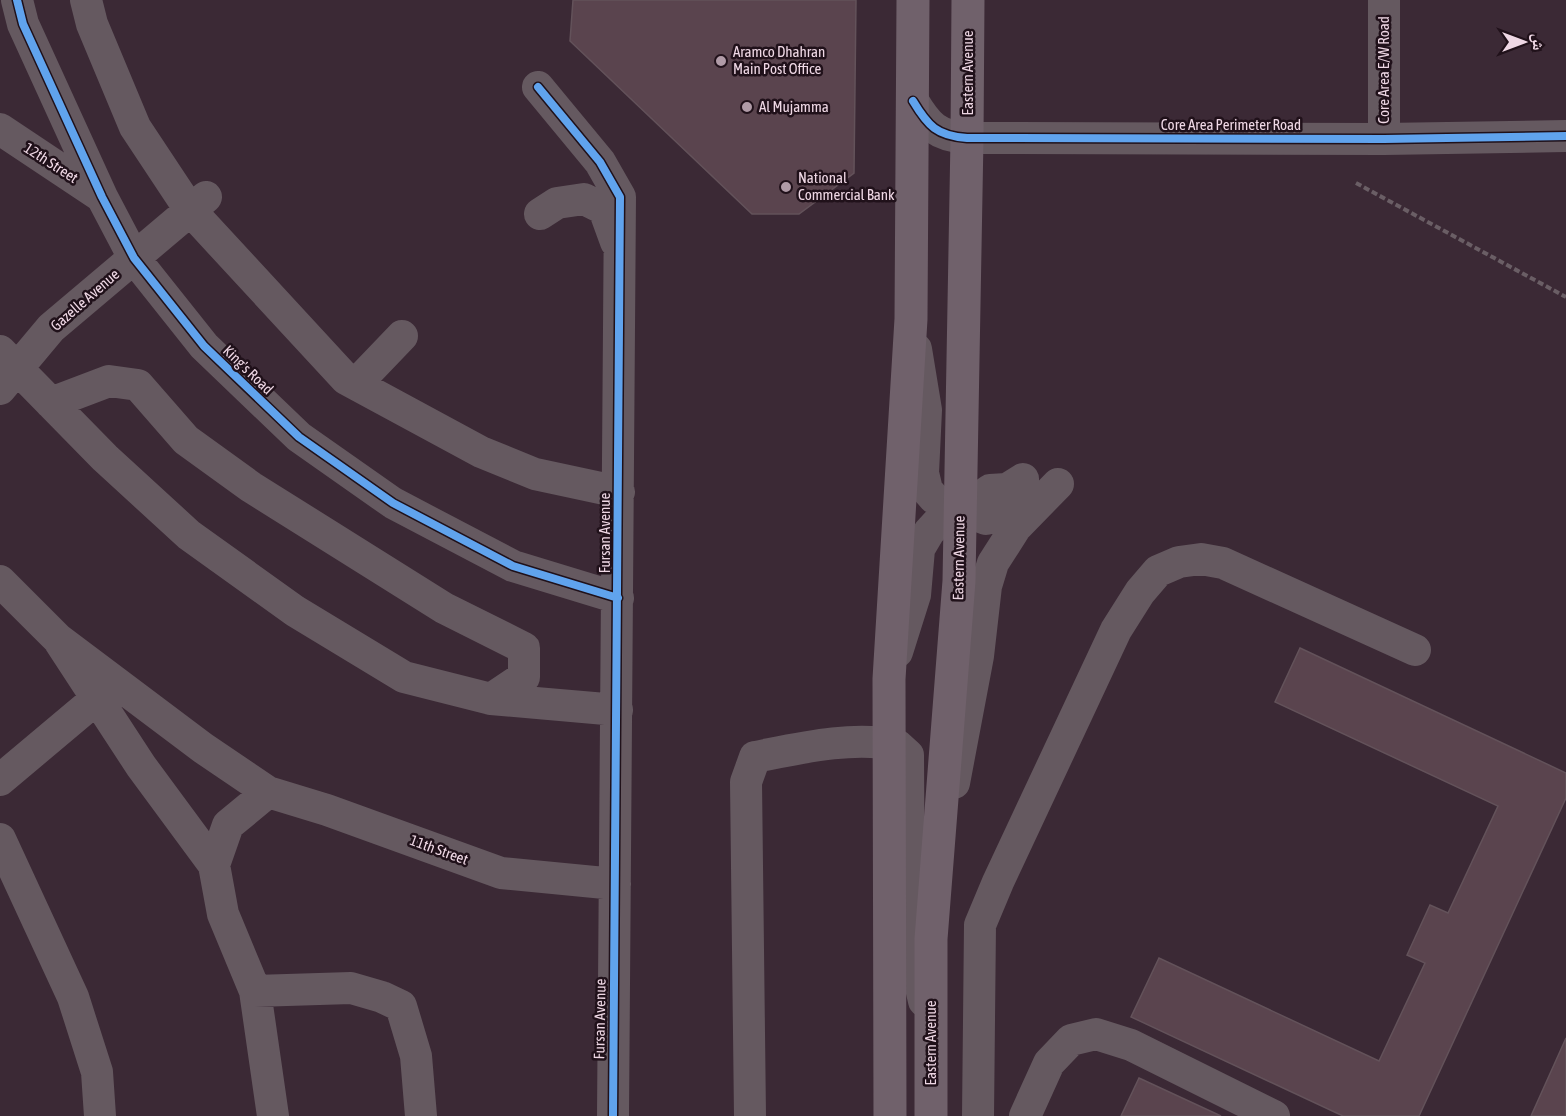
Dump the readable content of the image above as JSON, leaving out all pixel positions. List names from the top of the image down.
{
  "streets": {
    "main road": ["Eastern Avenue"],
    "street": [
      "Core Area E/W Road",
      "Core Area Perimeter Road",
      "12th Street",
      "Gazelle Avenue",
      "King's Road",
      "Fursan Avenue",
      "11th Street"
    ]
  },
  "crossings": [
    ["Core Area E/W Road", "Core Area Perimeter Road"],
    ["Eastern Avenue", "Core Area Perimeter Road"],
    ["12th Street", "King's Road"],
    ["Gazelle Avenue", "King's Road"],
    ["King's Road", "Fursan Avenue"],
    ["Fursan Avenue", "11th Street"]
  ],
  "places": ["Aramco Dhahran Main Post Office", "Al Mujamma", "National Commercial Bank"],
  "north": "right"
}
